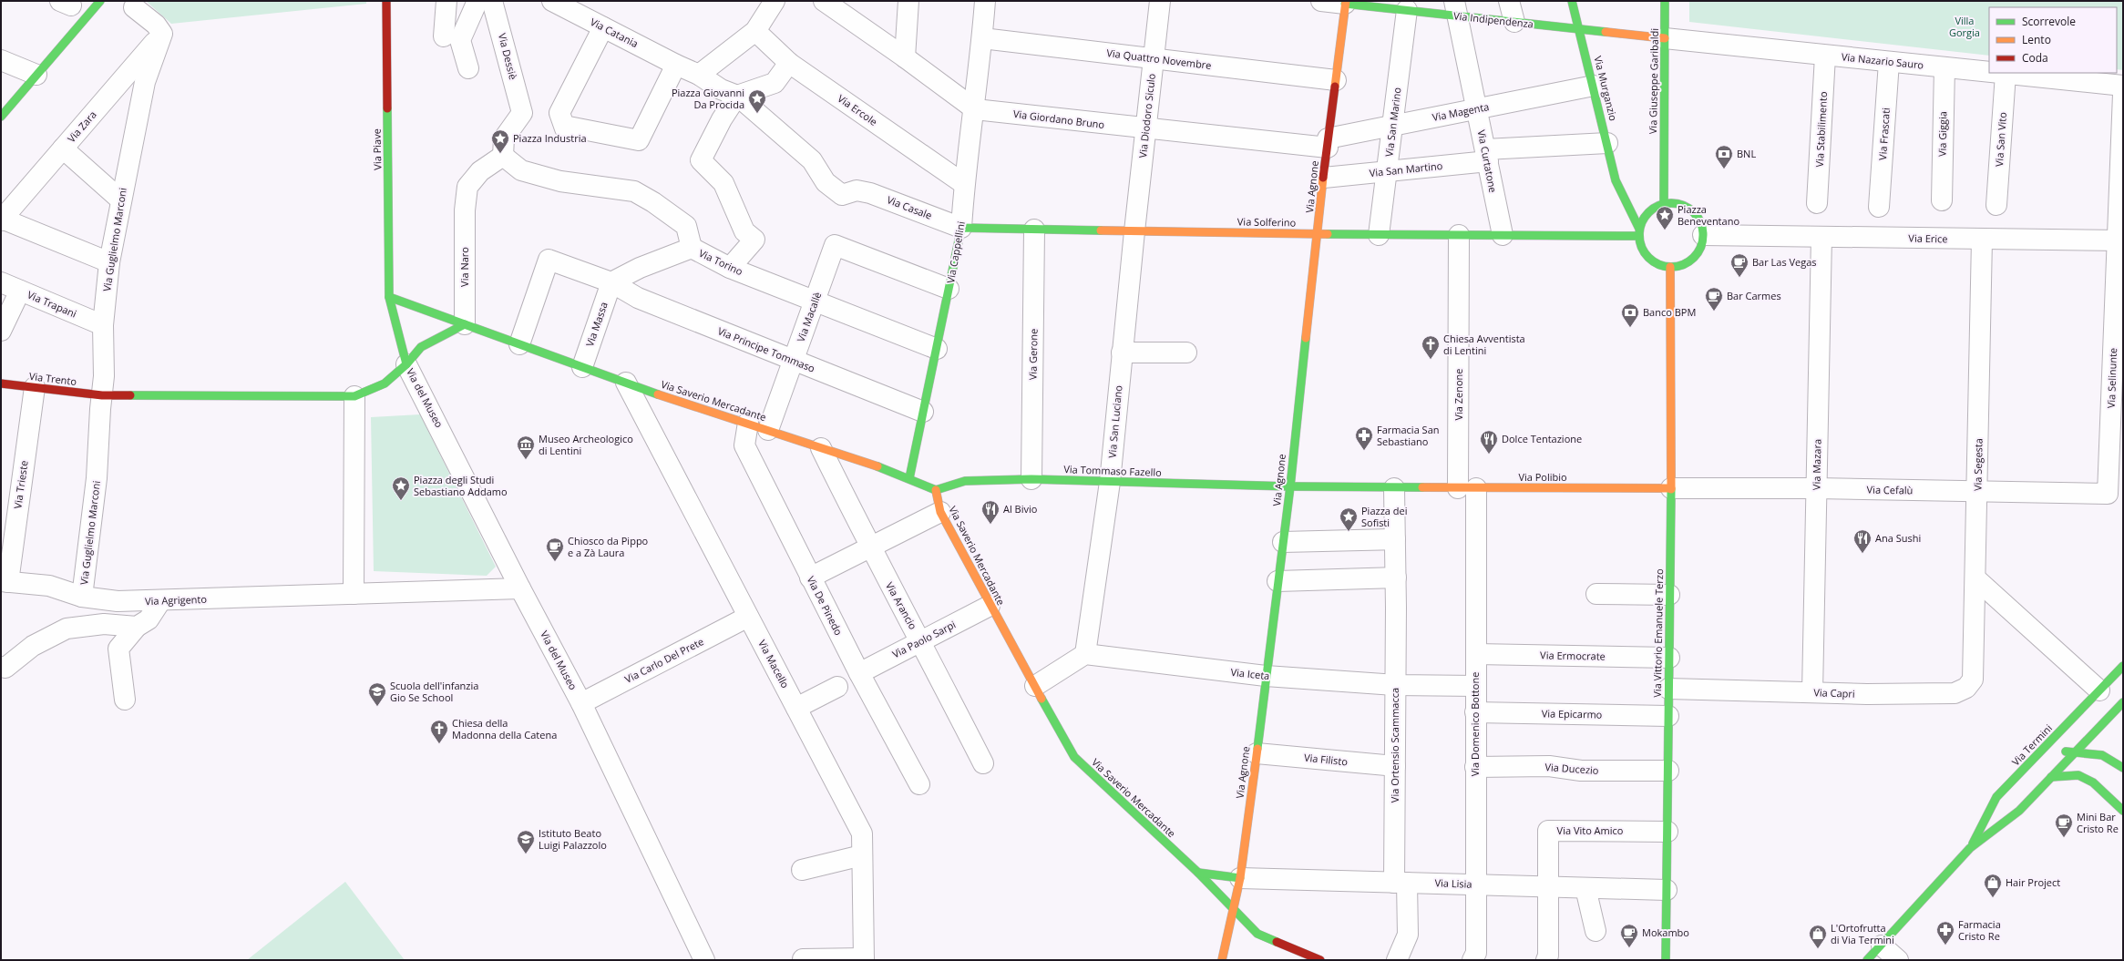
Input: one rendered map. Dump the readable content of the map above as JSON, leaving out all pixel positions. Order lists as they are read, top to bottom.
{
  "streets": {
    "main road": [
      "Via Indipendenza",
      "Via Giuseppe Garibaldi",
      "Via Murganzio",
      "Via Piave",
      "Via Agnone",
      "Via Solferino",
      "Via Cappellini",
      "Via Trento",
      "Via Saverio Mercadante",
      "Via Tommaso Fazello",
      "Via Polibio",
      "Via Vittorio Emanuele Terzo",
      "Via Termini"
    ],
    "street": [
      "Via Catania",
      "Via Dessiè",
      "Via Quattro Novembre",
      "Via Nazario Sauro",
      "Via Ercole",
      "Via Magenta",
      "Via Diodoro Siculo",
      "Via Giordano Bruno",
      "Via San Marino",
      "Via Zara",
      "Via Stabilimento",
      "Via Frascati",
      "Via Giggia",
      "Via San Vito",
      "Via Curtatone",
      "Via San Martino",
      "Via Casale",
      "Via Erice",
      "Via Guglielmo Marconi",
      "Via Torino",
      "Via Naro",
      "Via Trapani",
      "Via Macallè",
      "Via Massa",
      "Via Principe Tommaso",
      "Via Gerone",
      "Via Selinunte",
      "Via Zenone",
      "Via del Museo",
      "Via San Luciano",
      "Via Mazara",
      "Via Segesta",
      "Via Trieste",
      "Via Cefalù",
      "Via Agrigento",
      "Via De Pinedo",
      "Via Arancio",
      "Via Paolo Sarpi",
      "Via Ermocrate",
      "Via Carlo Del Prete",
      "Via Macello",
      "Via Iceta",
      "Via Capri",
      "Via Epicarmo",
      "Via Domenico Bottone",
      "Via Ortensio Scammacca",
      "Via Filisto",
      "Via Ducezio",
      "Via Vito Amico",
      "Via Lisia"
    ]
  },
  "crossings": [
    ["Via Indipendenza", "Via Nazario Sauro"],
    ["Via Indipendenza", "Via Giuseppe Garibaldi"],
    ["Via Indipendenza", "Via Murganzio"],
    ["Via Indipendenza", "Via San Marino"],
    ["Via Indipendenza", "Via Curtatone"],
    ["Via Indipendenza", "Via Agnone"],
    ["Via Catania", "Via Casale"],
    ["Via Dessiè", "Via Naro"],
    ["Via Quattro Novembre", "Via Diodoro Siculo"],
    ["Via Quattro Novembre", "Via Agnone"],
    ["Via Quattro Novembre", "Via Cappellini"],
    ["Via Nazario Sauro", "Via Giuseppe Garibaldi"],
    ["Via Nazario Sauro", "Via Stabilimento"],
    ["Via Nazario Sauro", "Via Frascati"],
    ["Via Nazario Sauro", "Via Giggia"],
    ["Via Nazario Sauro", "Via San Vito"],
    ["Via Giuseppe Garibaldi", "Via Murganzio"],
    ["Via Giuseppe Garibaldi", "Via Solferino"],
    ["Via Giuseppe Garibaldi", "Via Erice"],
    ["Via Giuseppe Garibaldi", "Via Vittorio Emanuele Terzo"],
    ["Via Murganzio", "Via Magenta"],
    ["Via Murganzio", "Via San Martino"],
    ["Via Murganzio", "Via Solferino"],
    ["Via Murganzio", "Via Erice"],
    ["Via Murganzio", "Via Vittorio Emanuele Terzo"],
    ["Via Ercole", "Via Cappellini"],
    ["Via Magenta", "Via Giordano Bruno"],
    ["Via Magenta", "Via San Marino"],
    ["Via Magenta", "Via Curtatone"],
    ["Via Magenta", "Via Agnone"],
    ["Via Diodoro Siculo", "Via Giordano Bruno"],
    ["Via Diodoro Siculo", "Via Solferino"],
    ["Via Diodoro Siculo", "Via San Luciano"],
    ["Via Giordano Bruno", "Via Agnone"],
    ["Via Giordano Bruno", "Via Cappellini"],
    ["Via San Marino", "Via San Martino"],
    ["Via San Marino", "Via Solferino"],
    ["Via Zara", "Via Guglielmo Marconi"],
    ["Via Piave", "Via del Museo"],
    ["Via Piave", "Via Saverio Mercadante"],
    ["Via Curtatone", "Via San Martino"],
    ["Via Curtatone", "Via Solferino"],
    ["Via San Martino", "Via Agnone"],
    ["Via Agnone", "Via Solferino"],
    ["Via Agnone", "Via Saverio Mercadante"],
    ["Via Agnone", "Via Tommaso Fazello"],
    ["Via Agnone", "Via Iceta"],
    ["Via Agnone", "Via Filisto"],
    ["Via Agnone", "Via Lisia"],
    ["Via Casale", "Via Solferino"],
    ["Via Casale", "Via Cappellini"],
    ["Via Solferino", "Via Erice"],
    ["Via Solferino", "Via Cappellini"],
    ["Via Solferino", "Via Gerone"],
    ["Via Solferino", "Via Zenone"],
    ["Via Solferino", "Via San Luciano"],
    ["Via Solferino", "Via Vittorio Emanuele Terzo"],
    ["Via Erice", "Via Selinunte"],
    ["Via Erice", "Via Mazara"],
    ["Via Erice", "Via Segesta"],
    ["Via Erice", "Via Vittorio Emanuele Terzo"],
    ["Via Guglielmo Marconi", "Via Trapani"],
    ["Via Guglielmo Marconi", "Via Trento"],
    ["Via Guglielmo Marconi", "Via Agrigento"],
    ["Via Cappellini", "Via Torino"],
    ["Via Cappellini", "Via Macallè"],
    ["Via Cappellini", "Via Principe Tommaso"],
    ["Via Cappellini", "Via Saverio Mercadante"],
    ["Via Torino", "Via Macallè"],
    ["Via Torino", "Via Massa"],
    ["Via Torino", "Via Principe Tommaso"],
    ["Via Naro", "Via Saverio Mercadante"],
    ["Via Macallè", "Via Principe Tommaso"],
    ["Via Macallè", "Via Saverio Mercadante"],
    ["Via Massa", "Via Principe Tommaso"],
    ["Via Massa", "Via Saverio Mercadante"],
    ["Via Gerone", "Via Tommaso Fazello"],
    ["Via Selinunte", "Via Cefalù"],
    ["Via Trento", "Via Trieste"],
    ["Via Zenone", "Via Polibio"],
    ["Via Zenone", "Via Domenico Bottone"],
    ["Via del Museo", "Via Agrigento"],
    ["Via del Museo", "Via Carlo Del Prete"],
    ["Via Saverio Mercadante", "Via Tommaso Fazello"],
    ["Via Saverio Mercadante", "Via De Pinedo"],
    ["Via Saverio Mercadante", "Via Arancio"],
    ["Via Saverio Mercadante", "Via Paolo Sarpi"],
    ["Via Saverio Mercadante", "Via Macello"],
    ["Via San Luciano", "Via Tommaso Fazello"],
    ["Via San Luciano", "Via Iceta"],
    ["Via Mazara", "Via Cefalù"],
    ["Via Mazara", "Via Capri"],
    ["Via Segesta", "Via Cefalù"],
    ["Via Segesta", "Via Capri"],
    ["Via Tommaso Fazello", "Via Polibio"],
    ["Via Tommaso Fazello", "Via Ortensio Scammacca"],
    ["Via Polibio", "Via Cefalù"],
    ["Via Polibio", "Via Vittorio Emanuele Terzo"],
    ["Via Polibio", "Via Domenico Bottone"],
    ["Via Polibio", "Via Ortensio Scammacca"],
    ["Via Trieste", "Via Agrigento"],
    ["Via Cefalù", "Via Vittorio Emanuele Terzo"],
    ["Via De Pinedo", "Via Paolo Sarpi"],
    ["Via Arancio", "Via Paolo Sarpi"],
    ["Via Vittorio Emanuele Terzo", "Via Ermocrate"],
    ["Via Vittorio Emanuele Terzo", "Via Capri"],
    ["Via Vittorio Emanuele Terzo", "Via Epicarmo"],
    ["Via Vittorio Emanuele Terzo", "Via Ducezio"],
    ["Via Vittorio Emanuele Terzo", "Via Vito Amico"],
    ["Via Vittorio Emanuele Terzo", "Via Lisia"],
    ["Via Ermocrate", "Via Domenico Bottone"],
    ["Via Carlo Del Prete", "Via Macello"],
    ["Via Iceta", "Via Domenico Bottone"],
    ["Via Iceta", "Via Ortensio Scammacca"],
    ["Via Epicarmo", "Via Domenico Bottone"],
    ["Via Domenico Bottone", "Via Ducezio"],
    ["Via Domenico Bottone", "Via Lisia"],
    ["Via Ortensio Scammacca", "Via Filisto"],
    ["Via Ortensio Scammacca", "Via Lisia"],
    ["Via Vito Amico", "Via Lisia"]
  ],
  "parks": ["Villa Gorgia"],
  "places": {
    "place": [
      "Piazza Giovanni Da Procida",
      "Piazza Industria",
      "Piazza Beneventano",
      "Piazza degli Studi Sebastiano Addamo",
      "Piazza dei Sofisti"
    ],
    "bank": ["BNL", "Banco BPM"],
    "cafe": [
      "Bar Las Vegas",
      "Bar Carmes",
      "Chiosco da Pippo e a Zà Laura",
      "Mini Bar Cristo Re",
      "Mokambo"
    ],
    "church": ["Chiesa Avventista di Lentini", "Chiesa della Madonna della Catena"],
    "pharmacy": ["Farmacia San Sebastiano", "Farmacia Cristo Re"],
    "restaurant": ["Dolce Tentazione", "Al Bivio", "Ana Sushi"],
    "museum": ["Museo Archeologico di Lentini"],
    "school or university": ["Scuola dell'infanzia Gio Se School", "Istituto Beato Luigi Palazzolo"],
    "shop": ["Hair Project", "L'Ortofrutta di Via Termini"]
  },
  "legend": ["Scorrevole", "Lento", "Coda"]
}
